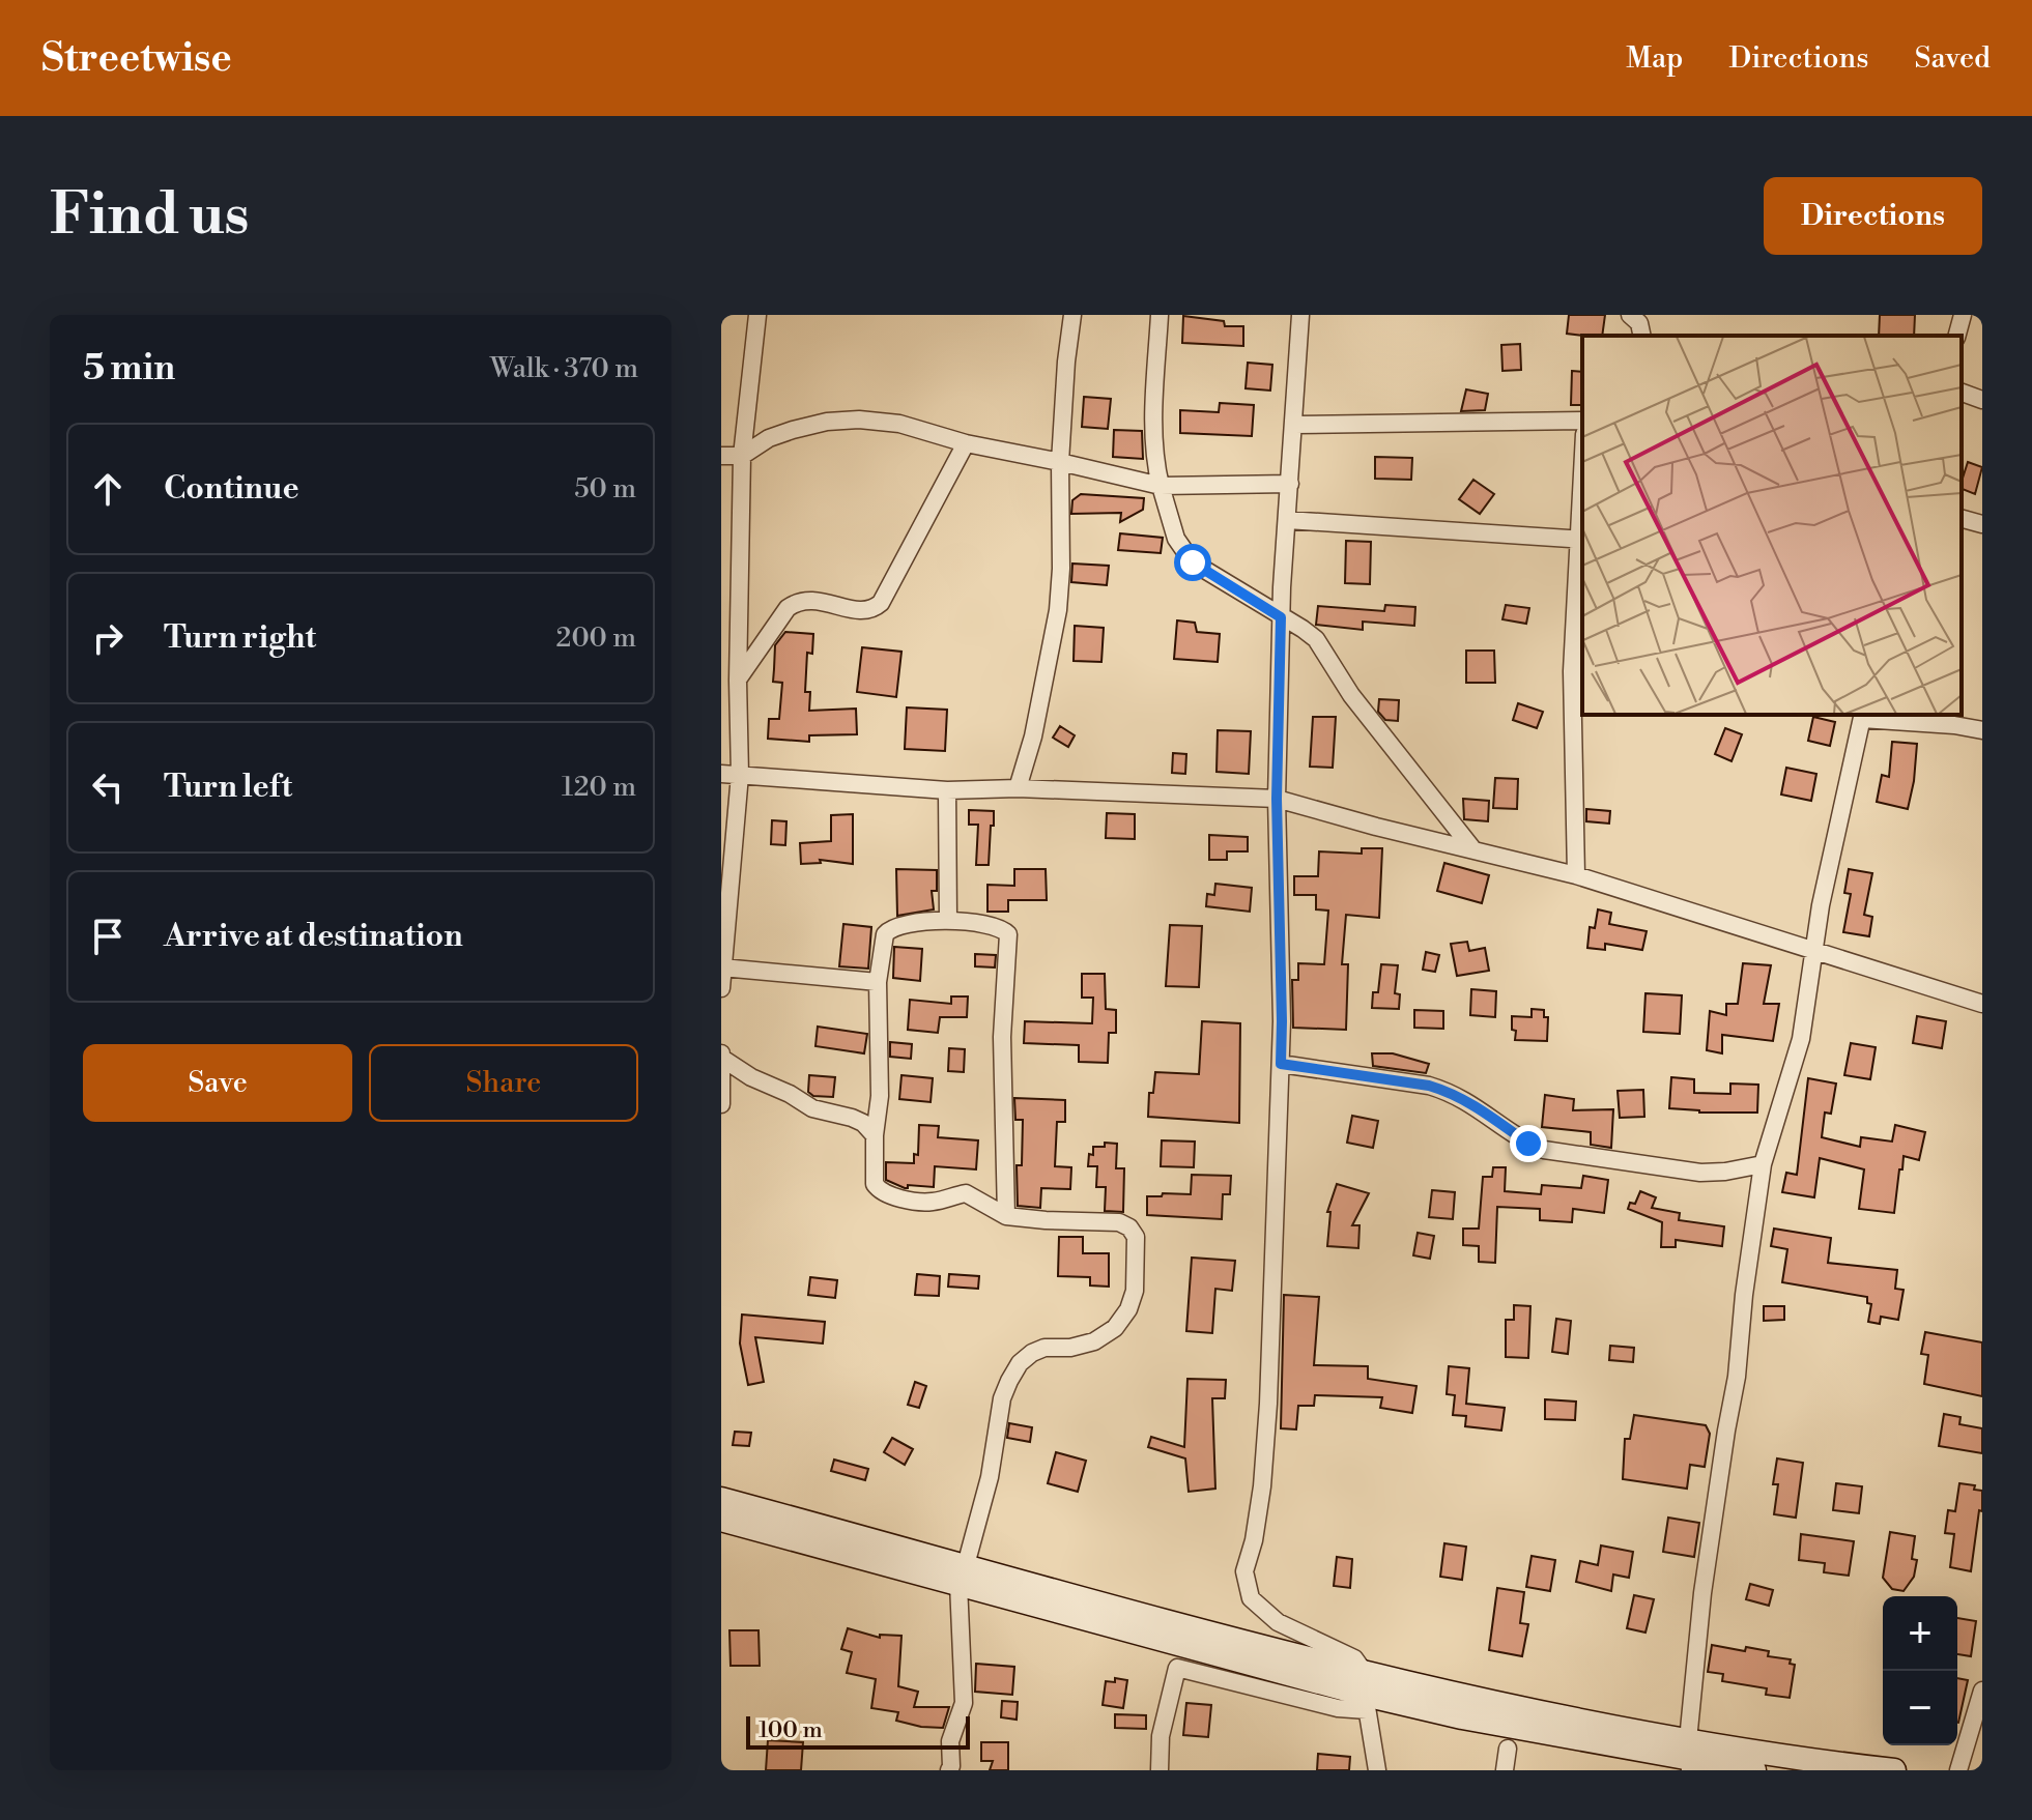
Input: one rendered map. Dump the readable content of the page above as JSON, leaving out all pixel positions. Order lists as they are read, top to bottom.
{
  "scale_bar": "100 m",
  "page": {
    "header": "Streetwise",
    "nav": ["Map", "Directions", "Saved"],
    "buttons": [
      "Directions",
      ["Save", "Share"]
    ],
    "title": "Find us",
    "heading": ["5 min", "Walk · 370 m"],
    "list": [
      ["Continue", "50 m"],
      ["Turn right", "200 m"],
      ["Turn left", "120 m"],
      "Arrive at destination"
    ],
    "map_buttons": ["+", "−"],
    "scale": "100 m"
  }
}
